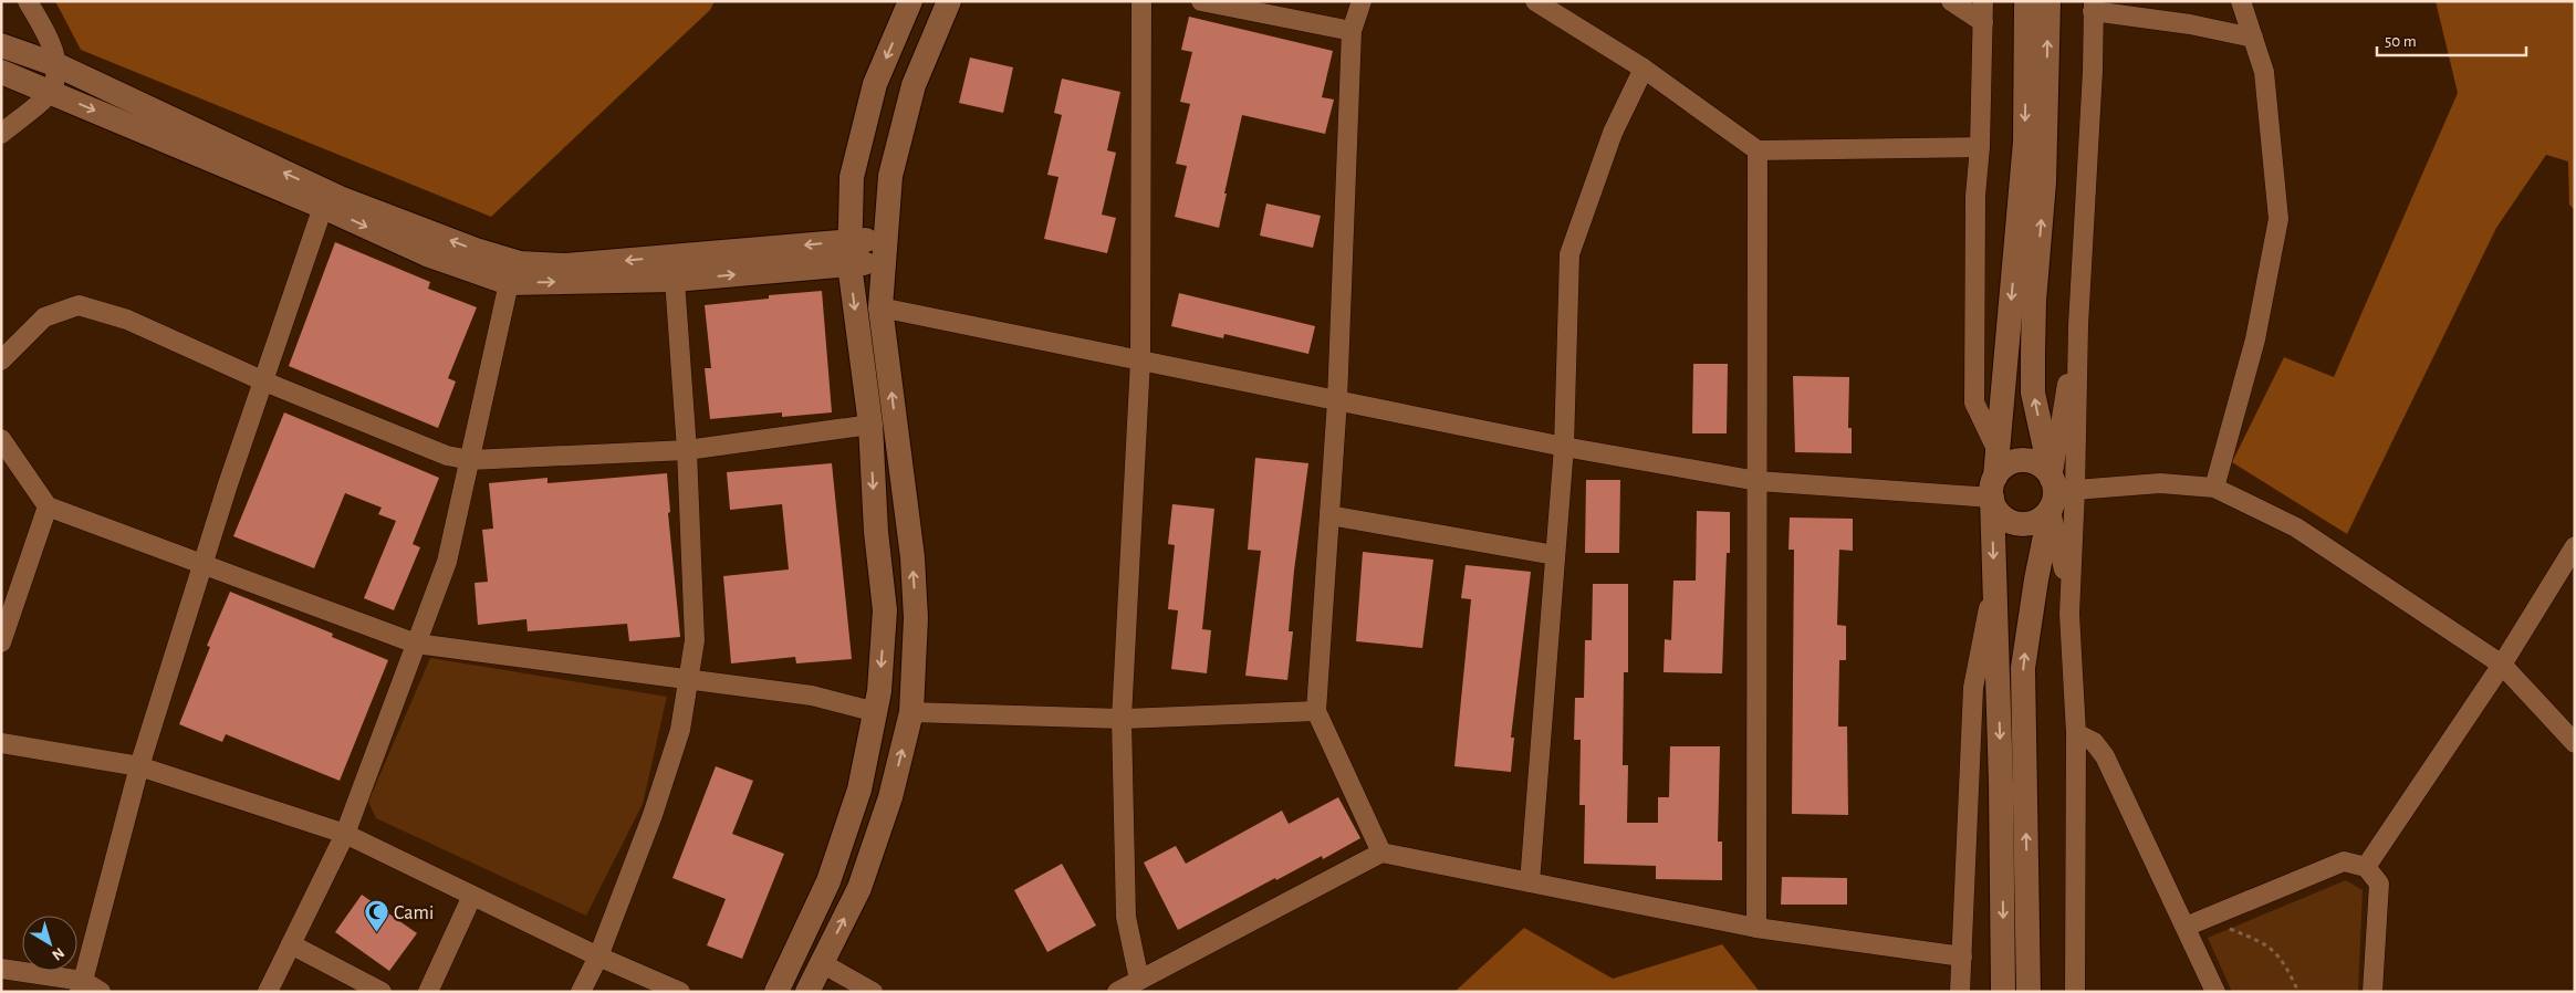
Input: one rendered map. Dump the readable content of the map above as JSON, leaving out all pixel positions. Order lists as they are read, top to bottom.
{
  "places": {
    "mosque": ["Cami"]
  },
  "scale_bar": "50 m",
  "north": "bottom right"
}
